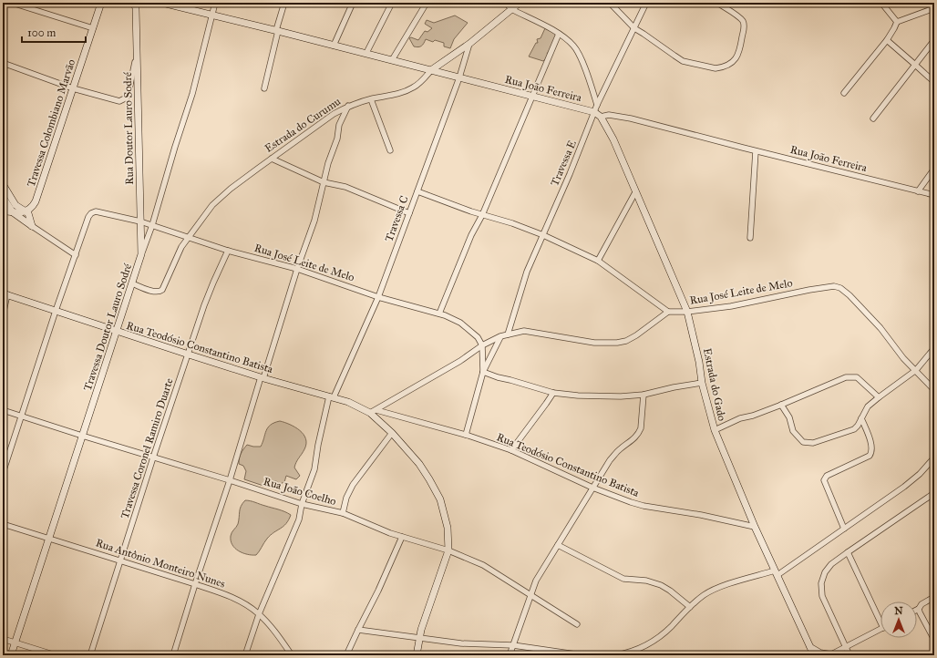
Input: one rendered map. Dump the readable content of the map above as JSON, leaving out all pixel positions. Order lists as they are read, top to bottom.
{
  "streets": {
    "street": [
      "Rua João Ferreira",
      "Travessa Colombiano Marvão",
      "Estrada do Curumu",
      "Rua Doutor Lauro Sodré",
      "Travessa E",
      "Travessa C",
      "Rua José Leite de Melo",
      "Travessa Doutor Lauro Sodré",
      "Rua Teodósio Constantino Batista",
      "Estrada do Gado",
      "Travessa Coronel Ramiro Duarte",
      "Rua João Coelho",
      "Rua Antônio Monteiro Nunes"
    ]
  },
  "crossings": [
    ["Rua João Ferreira", "Estrada do Curumu"],
    ["Rua João Ferreira", "Travessa E"],
    ["Rua João Ferreira", "Travessa C"],
    ["Rua João Ferreira", "Travessa Doutor Lauro Sodré"],
    ["Rua João Ferreira", "Estrada do Gado"],
    ["Estrada do Curumu", "Travessa C"],
    ["Estrada do Curumu", "Rua José Leite de Melo"],
    ["Estrada do Curumu", "Travessa Doutor Lauro Sodré"],
    ["Rua Doutor Lauro Sodré", "Rua José Leite de Melo"],
    ["Rua Doutor Lauro Sodré", "Travessa Doutor Lauro Sodré"],
    ["Travessa C", "Rua José Leite de Melo"],
    ["Travessa C", "Rua Teodósio Constantino Batista"],
    ["Travessa C", "Rua João Coelho"],
    ["Travessa C", "Rua Antônio Monteiro Nunes"],
    ["Rua José Leite de Melo", "Travessa Doutor Lauro Sodré"],
    ["Rua José Leite de Melo", "Estrada do Gado"],
    ["Rua José Leite de Melo", "Travessa Coronel Ramiro Duarte"],
    ["Travessa Doutor Lauro Sodré", "Rua Teodósio Constantino Batista"],
    ["Travessa Doutor Lauro Sodré", "Rua João Coelho"],
    ["Travessa Doutor Lauro Sodré", "Rua Antônio Monteiro Nunes"],
    ["Rua Teodósio Constantino Batista", "Estrada do Gado"],
    ["Rua Teodósio Constantino Batista", "Travessa Coronel Ramiro Duarte"],
    ["Travessa Coronel Ramiro Duarte", "Rua João Coelho"],
    ["Travessa Coronel Ramiro Duarte", "Rua Antônio Monteiro Nunes"]
  ],
  "scale_bar": "100 m",
  "north": "top"
}
